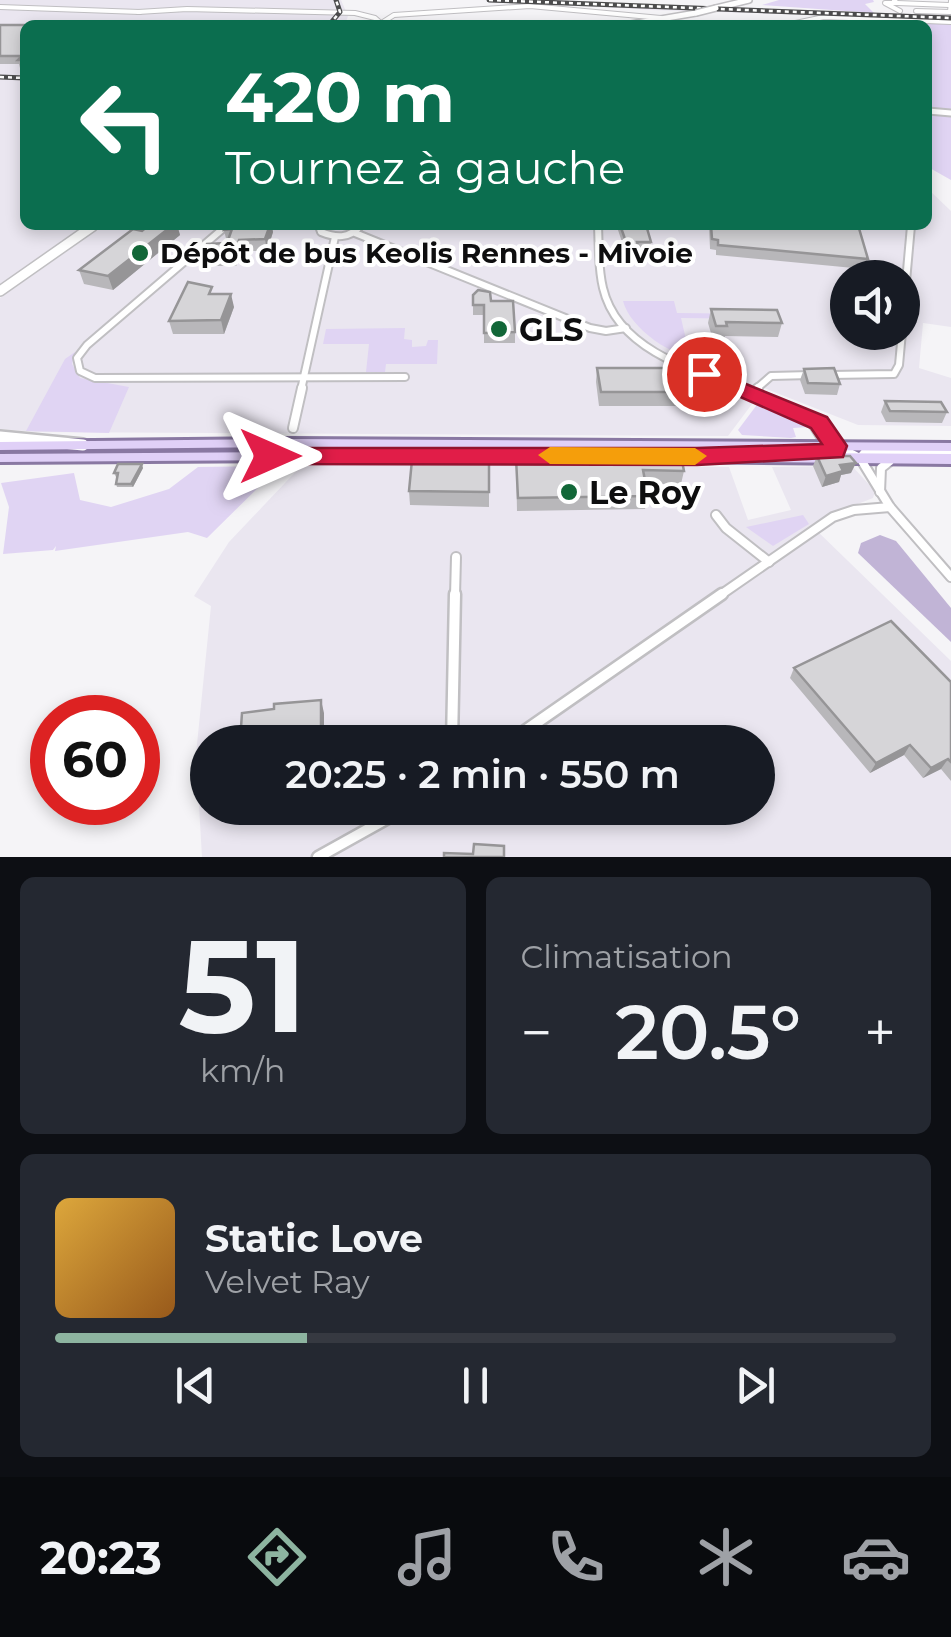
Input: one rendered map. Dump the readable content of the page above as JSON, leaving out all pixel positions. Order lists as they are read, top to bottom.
{
  "places": ["Dépôt de bus Keolis Rennes - Mivoie", "GLS", "Le Roy"],
  "page": {
    "turn": ["420 m", "Tournez à gauche"],
    "limit": "60",
    "trip": "20:25 · 2 min · 550 m",
    "tile": [
      ["51", "km/h"],
      "Climatisation"
    ],
    "heat": ["−", "20.5°", "+"],
    "song": ["Static Love", "Velvet Ray"],
    "tabs": "20:23"
  }
}
